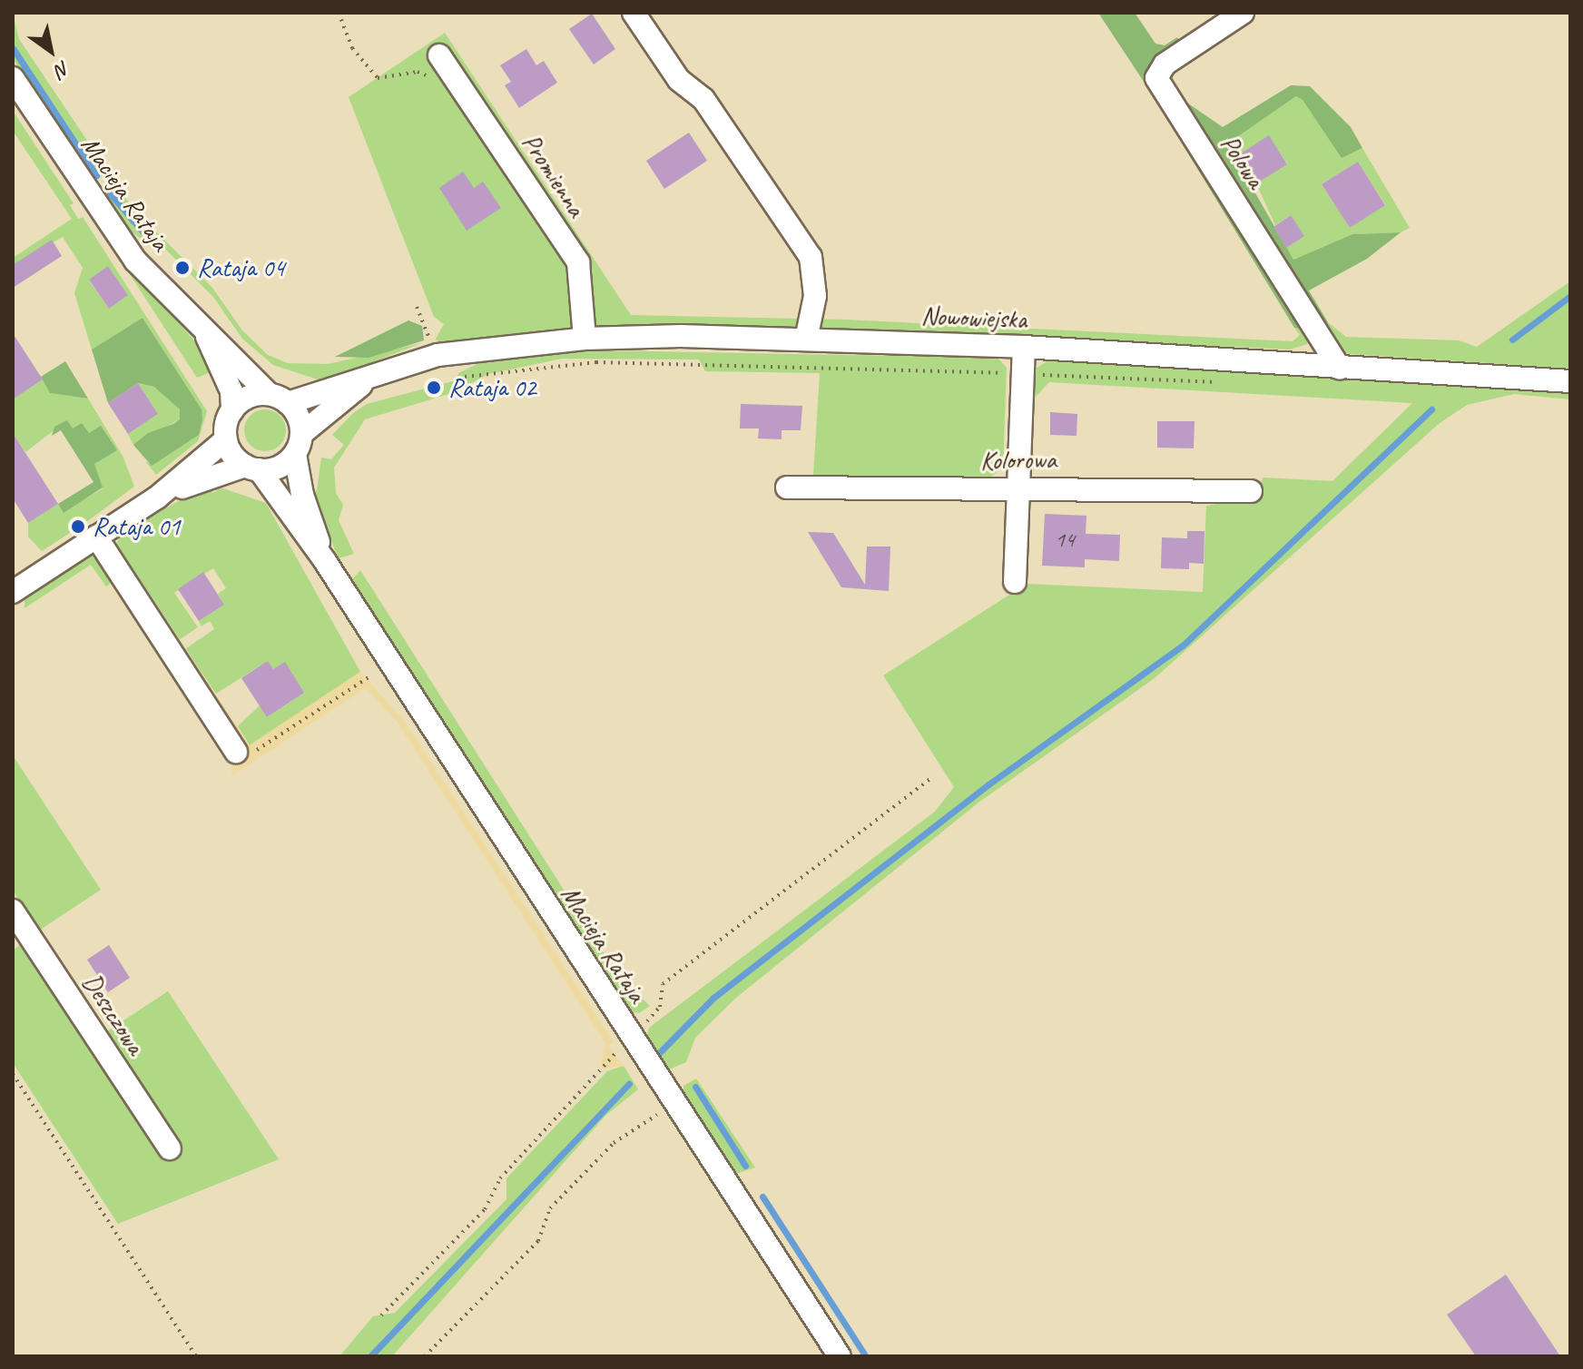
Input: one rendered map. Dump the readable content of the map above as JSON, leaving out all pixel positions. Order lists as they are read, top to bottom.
{
  "streets": {
    "street": [
      "Polowa",
      "Promienna",
      "Macieja Rataja",
      "Nowowiejska",
      "Kolorowa",
      "Deszczowa"
    ]
  },
  "crossings": [
    ["Polowa", "Nowowiejska"],
    ["Promienna", "Nowowiejska"],
    ["Macieja Rataja", "Nowowiejska"]
  ],
  "places": ["Rataja 04", "Rataja 02", "Rataja 01"],
  "house_numbers": ["14"],
  "north": "bottom right"
}
